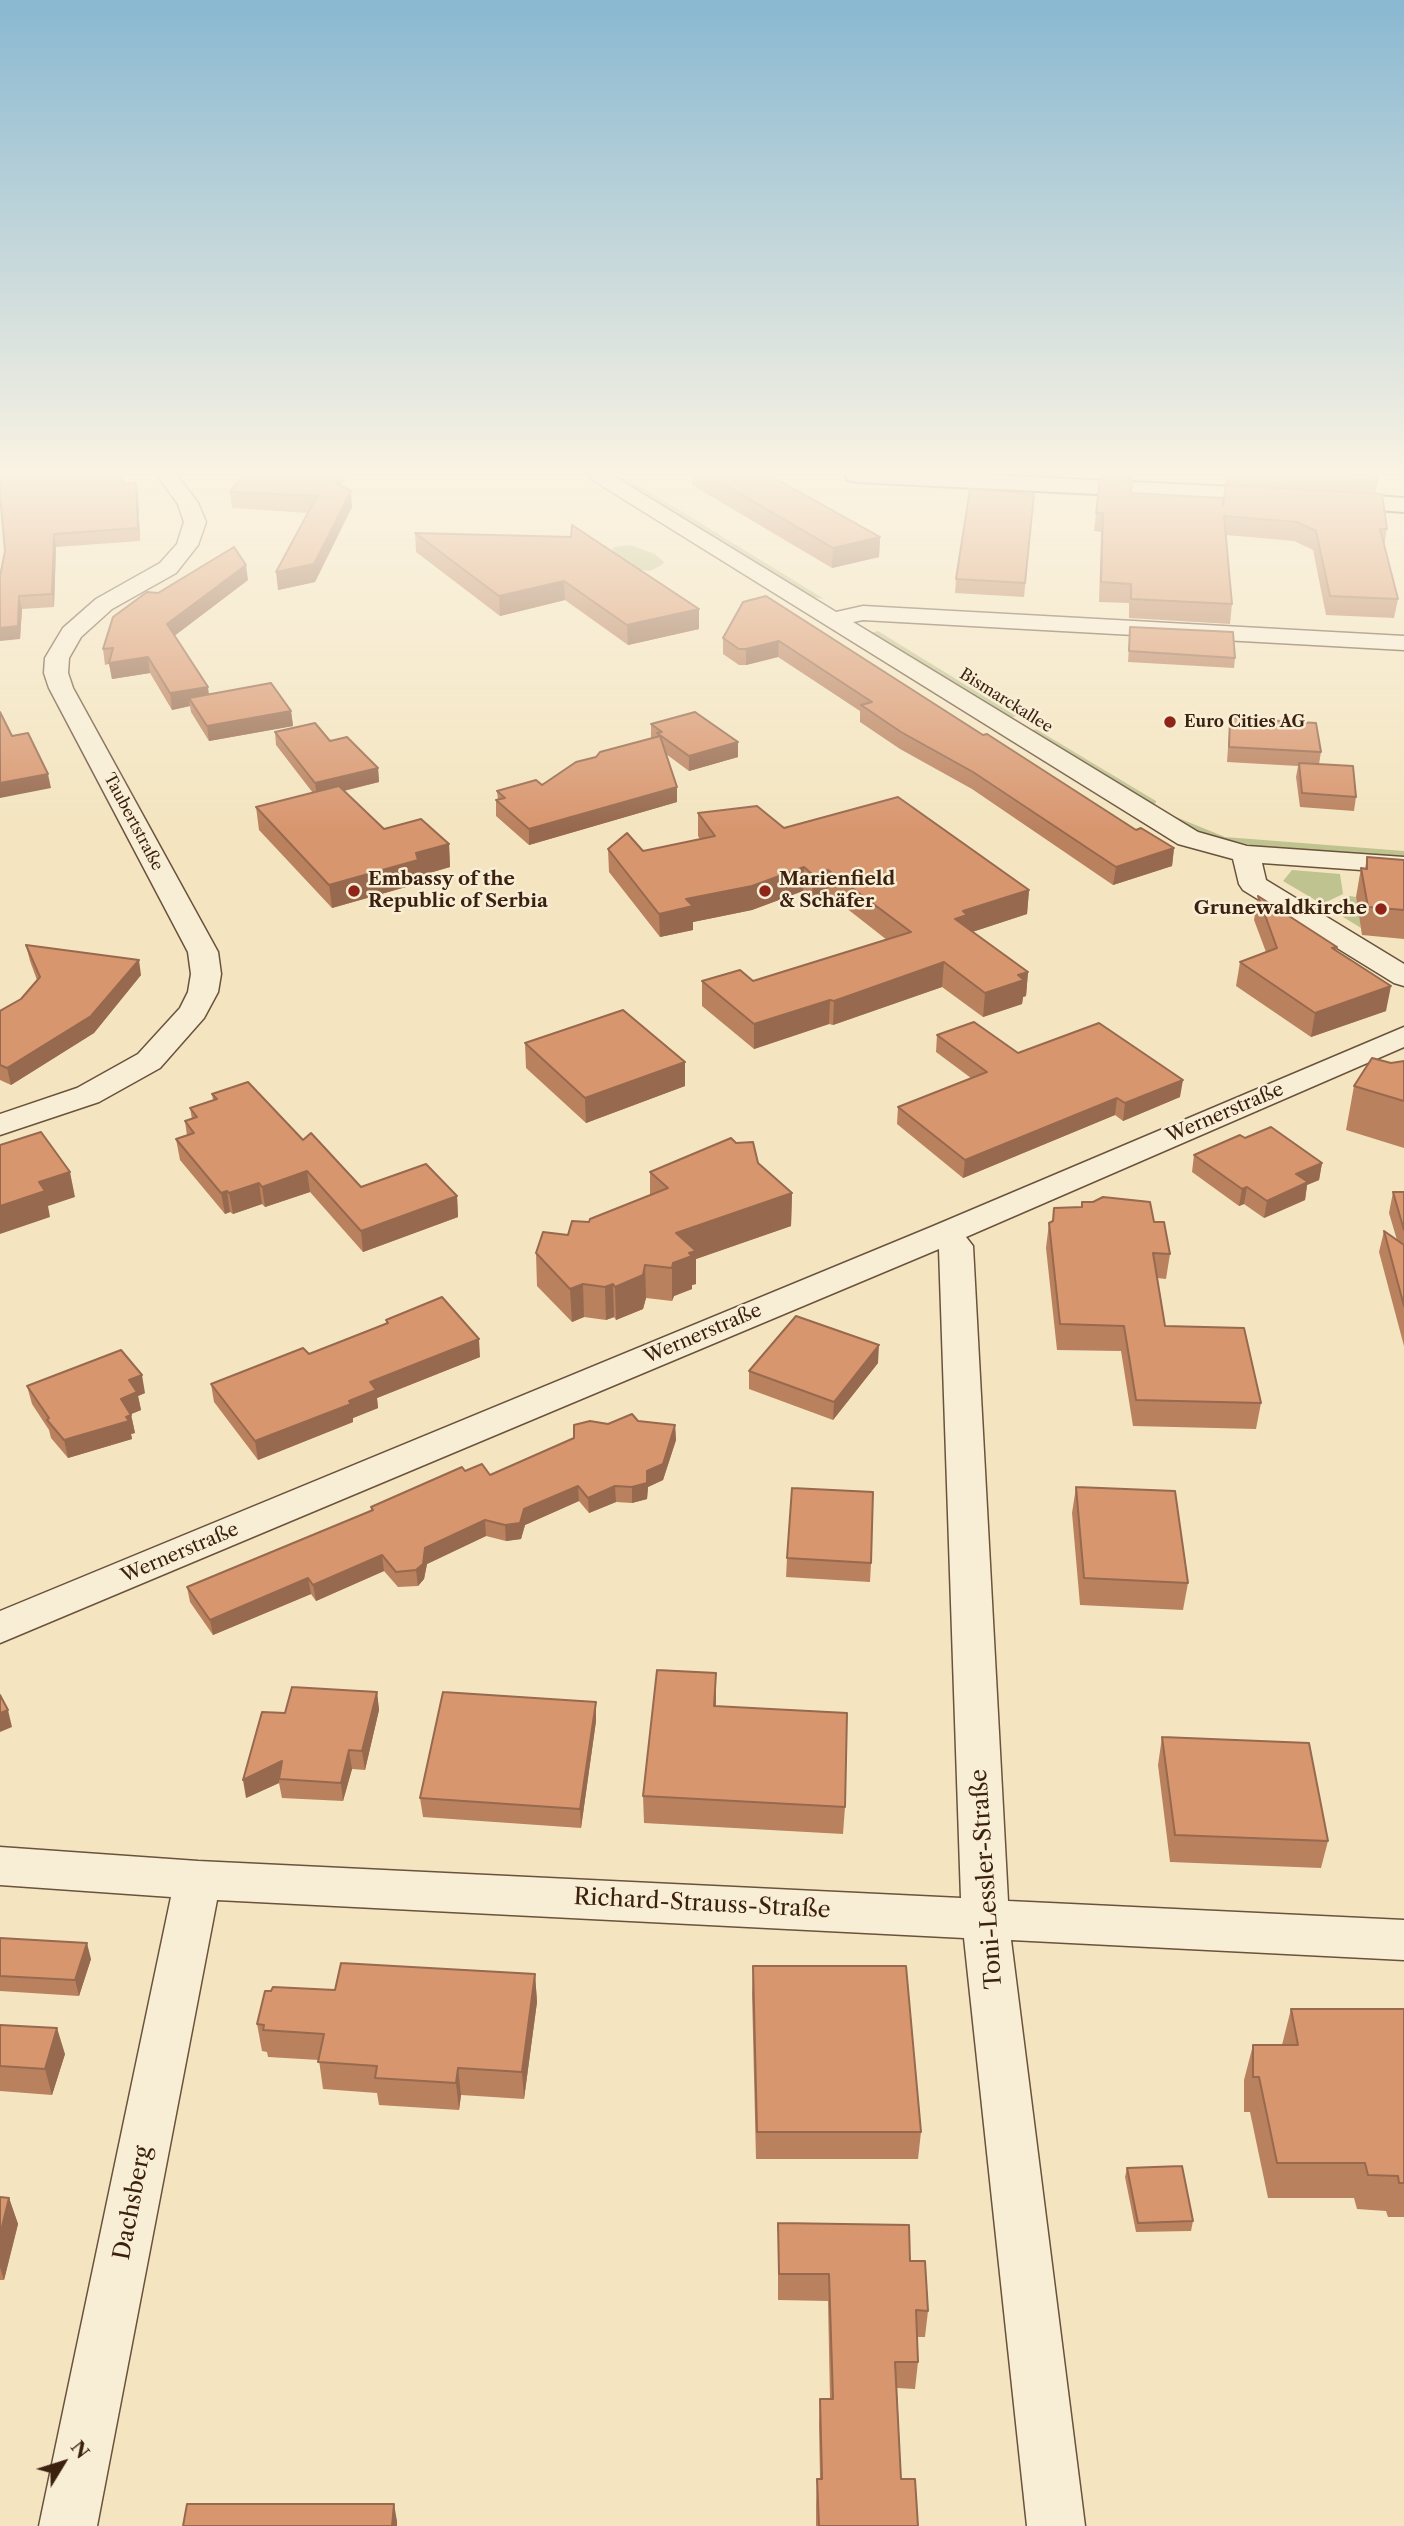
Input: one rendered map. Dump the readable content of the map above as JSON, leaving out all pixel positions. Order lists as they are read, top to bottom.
{
  "streets": {
    "street": [
      "Bismarckallee",
      "Taubertstraße",
      "Wernerstraße",
      "Toni-Lessler-Straße",
      "Richard-Strauss-Straße",
      "Dachsberg"
    ]
  },
  "crossings": [
    ["Wernerstraße", "Toni-Lessler-Straße"],
    ["Toni-Lessler-Straße", "Richard-Strauss-Straße"],
    ["Richard-Strauss-Straße", "Dachsberg"]
  ],
  "places": [
    "Euro Cities AG",
    "Embassy of the Republic of Serbia",
    "Marienfield & Schäfer",
    "Grunewaldkirche"
  ],
  "north": "top right"
}
